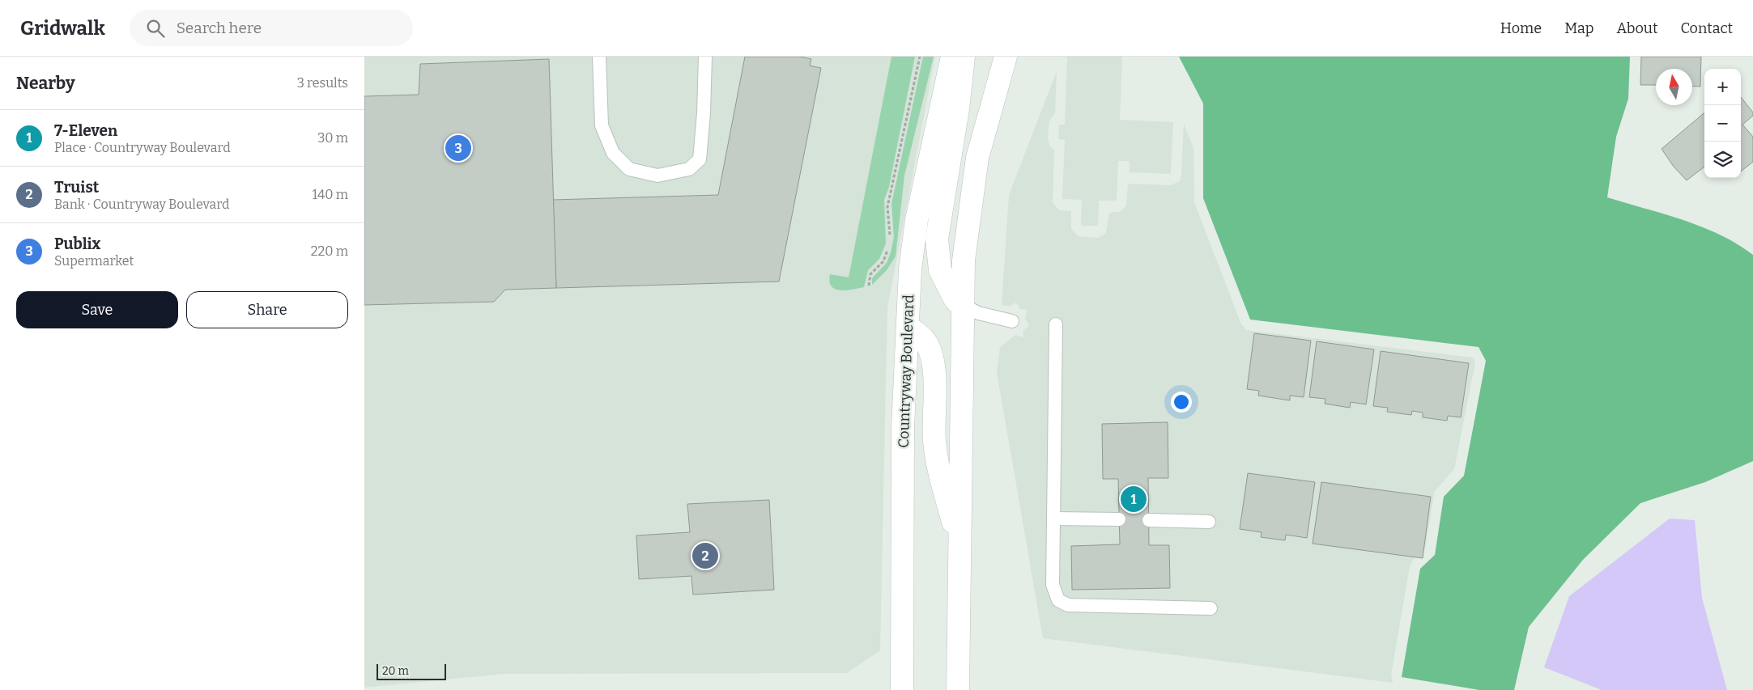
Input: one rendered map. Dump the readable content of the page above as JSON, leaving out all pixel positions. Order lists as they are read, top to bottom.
{
  "streets": {
    "street": ["Countryway Boulevard"]
  },
  "scale_bar": "20 m",
  "north": "top",
  "page": {
    "header": "Gridwalk",
    "search": "Search here",
    "nav": [
      "Home",
      "Map",
      "About",
      "Contact"
    ],
    "heading": ["Nearby", "3 results"],
    "map_buttons": ["+", "−"],
    "list": [
      {
        "mark": "1",
        "name": "7-Eleven",
        "note": "Place · Countryway Boulevard",
        "value": "30 m"
      },
      {
        "mark": "2",
        "name": "Truist",
        "note": "Bank · Countryway Boulevard",
        "value": "140 m"
      },
      {
        "mark": "3",
        "name": "Publix",
        "note": "Supermarket",
        "value": "220 m"
      }
    ],
    "pins": ["3", "1", "2"],
    "buttons": ["Save", "Share"],
    "scale": "20 m"
  }
}
